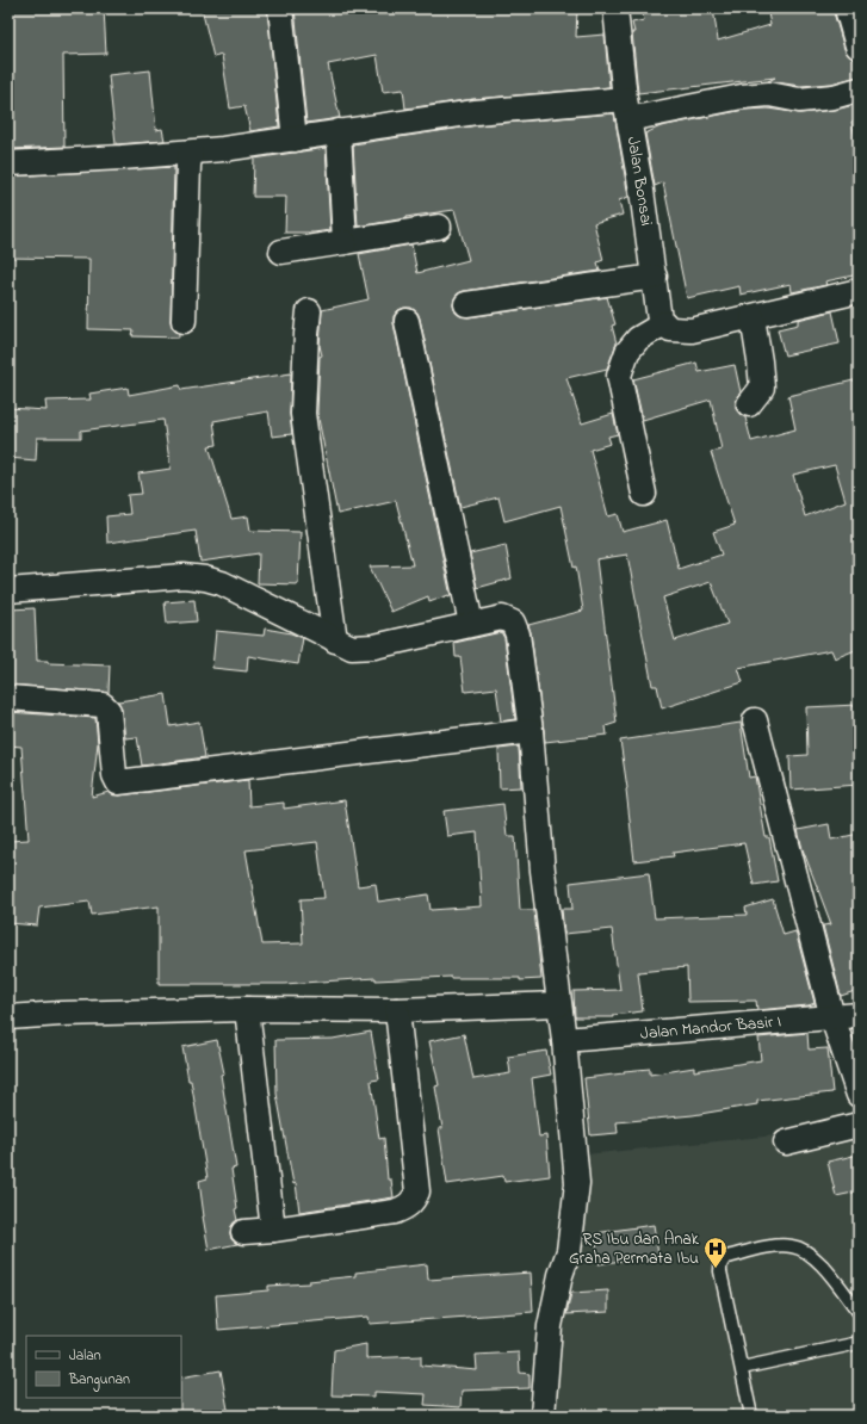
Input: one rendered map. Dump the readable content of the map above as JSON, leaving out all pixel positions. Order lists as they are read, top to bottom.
{
  "streets": {
    "street": ["Jalan Bonsai", "Jalan Mandor Basir I"]
  },
  "places": {
    "hospital": ["RS Ibu dan Anak Graha Permata Ibu"]
  },
  "legend": ["Jalan", "Bangunan"]
}
